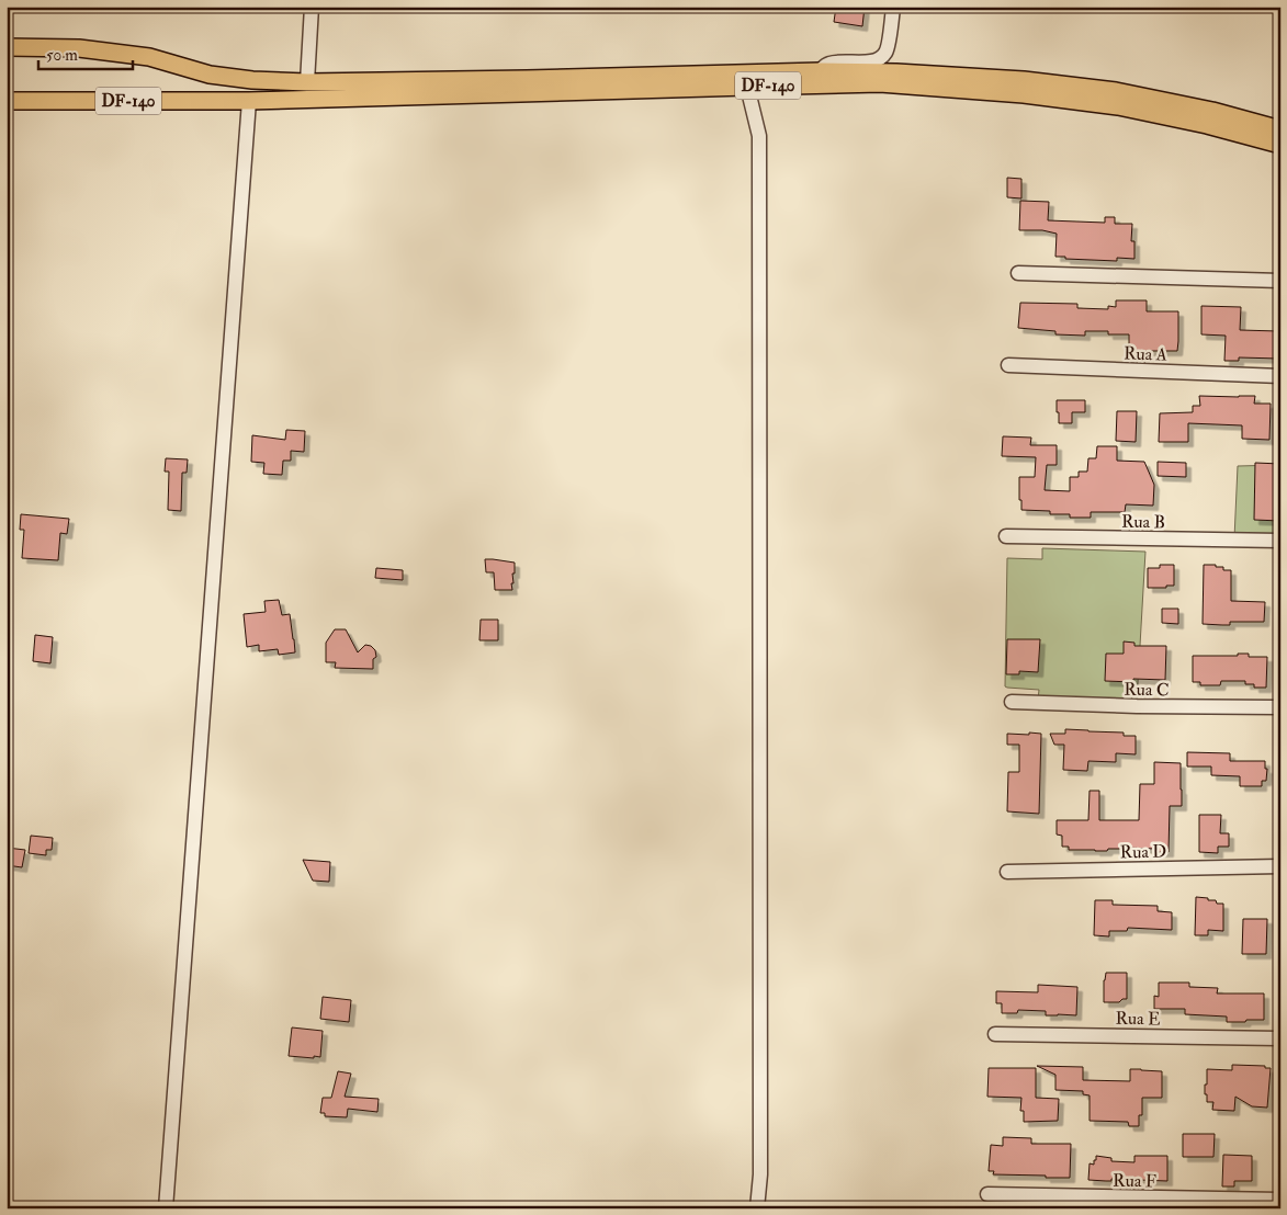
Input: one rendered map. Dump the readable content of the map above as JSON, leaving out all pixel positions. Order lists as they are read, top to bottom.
{
  "streets": {
    "main road": ["DF-140"],
    "street": [
      "Rua A",
      "Rua B",
      "Rua C",
      "Rua D",
      "Rua E",
      "Rua F"
    ]
  },
  "scale_bar": "50 m"
}
